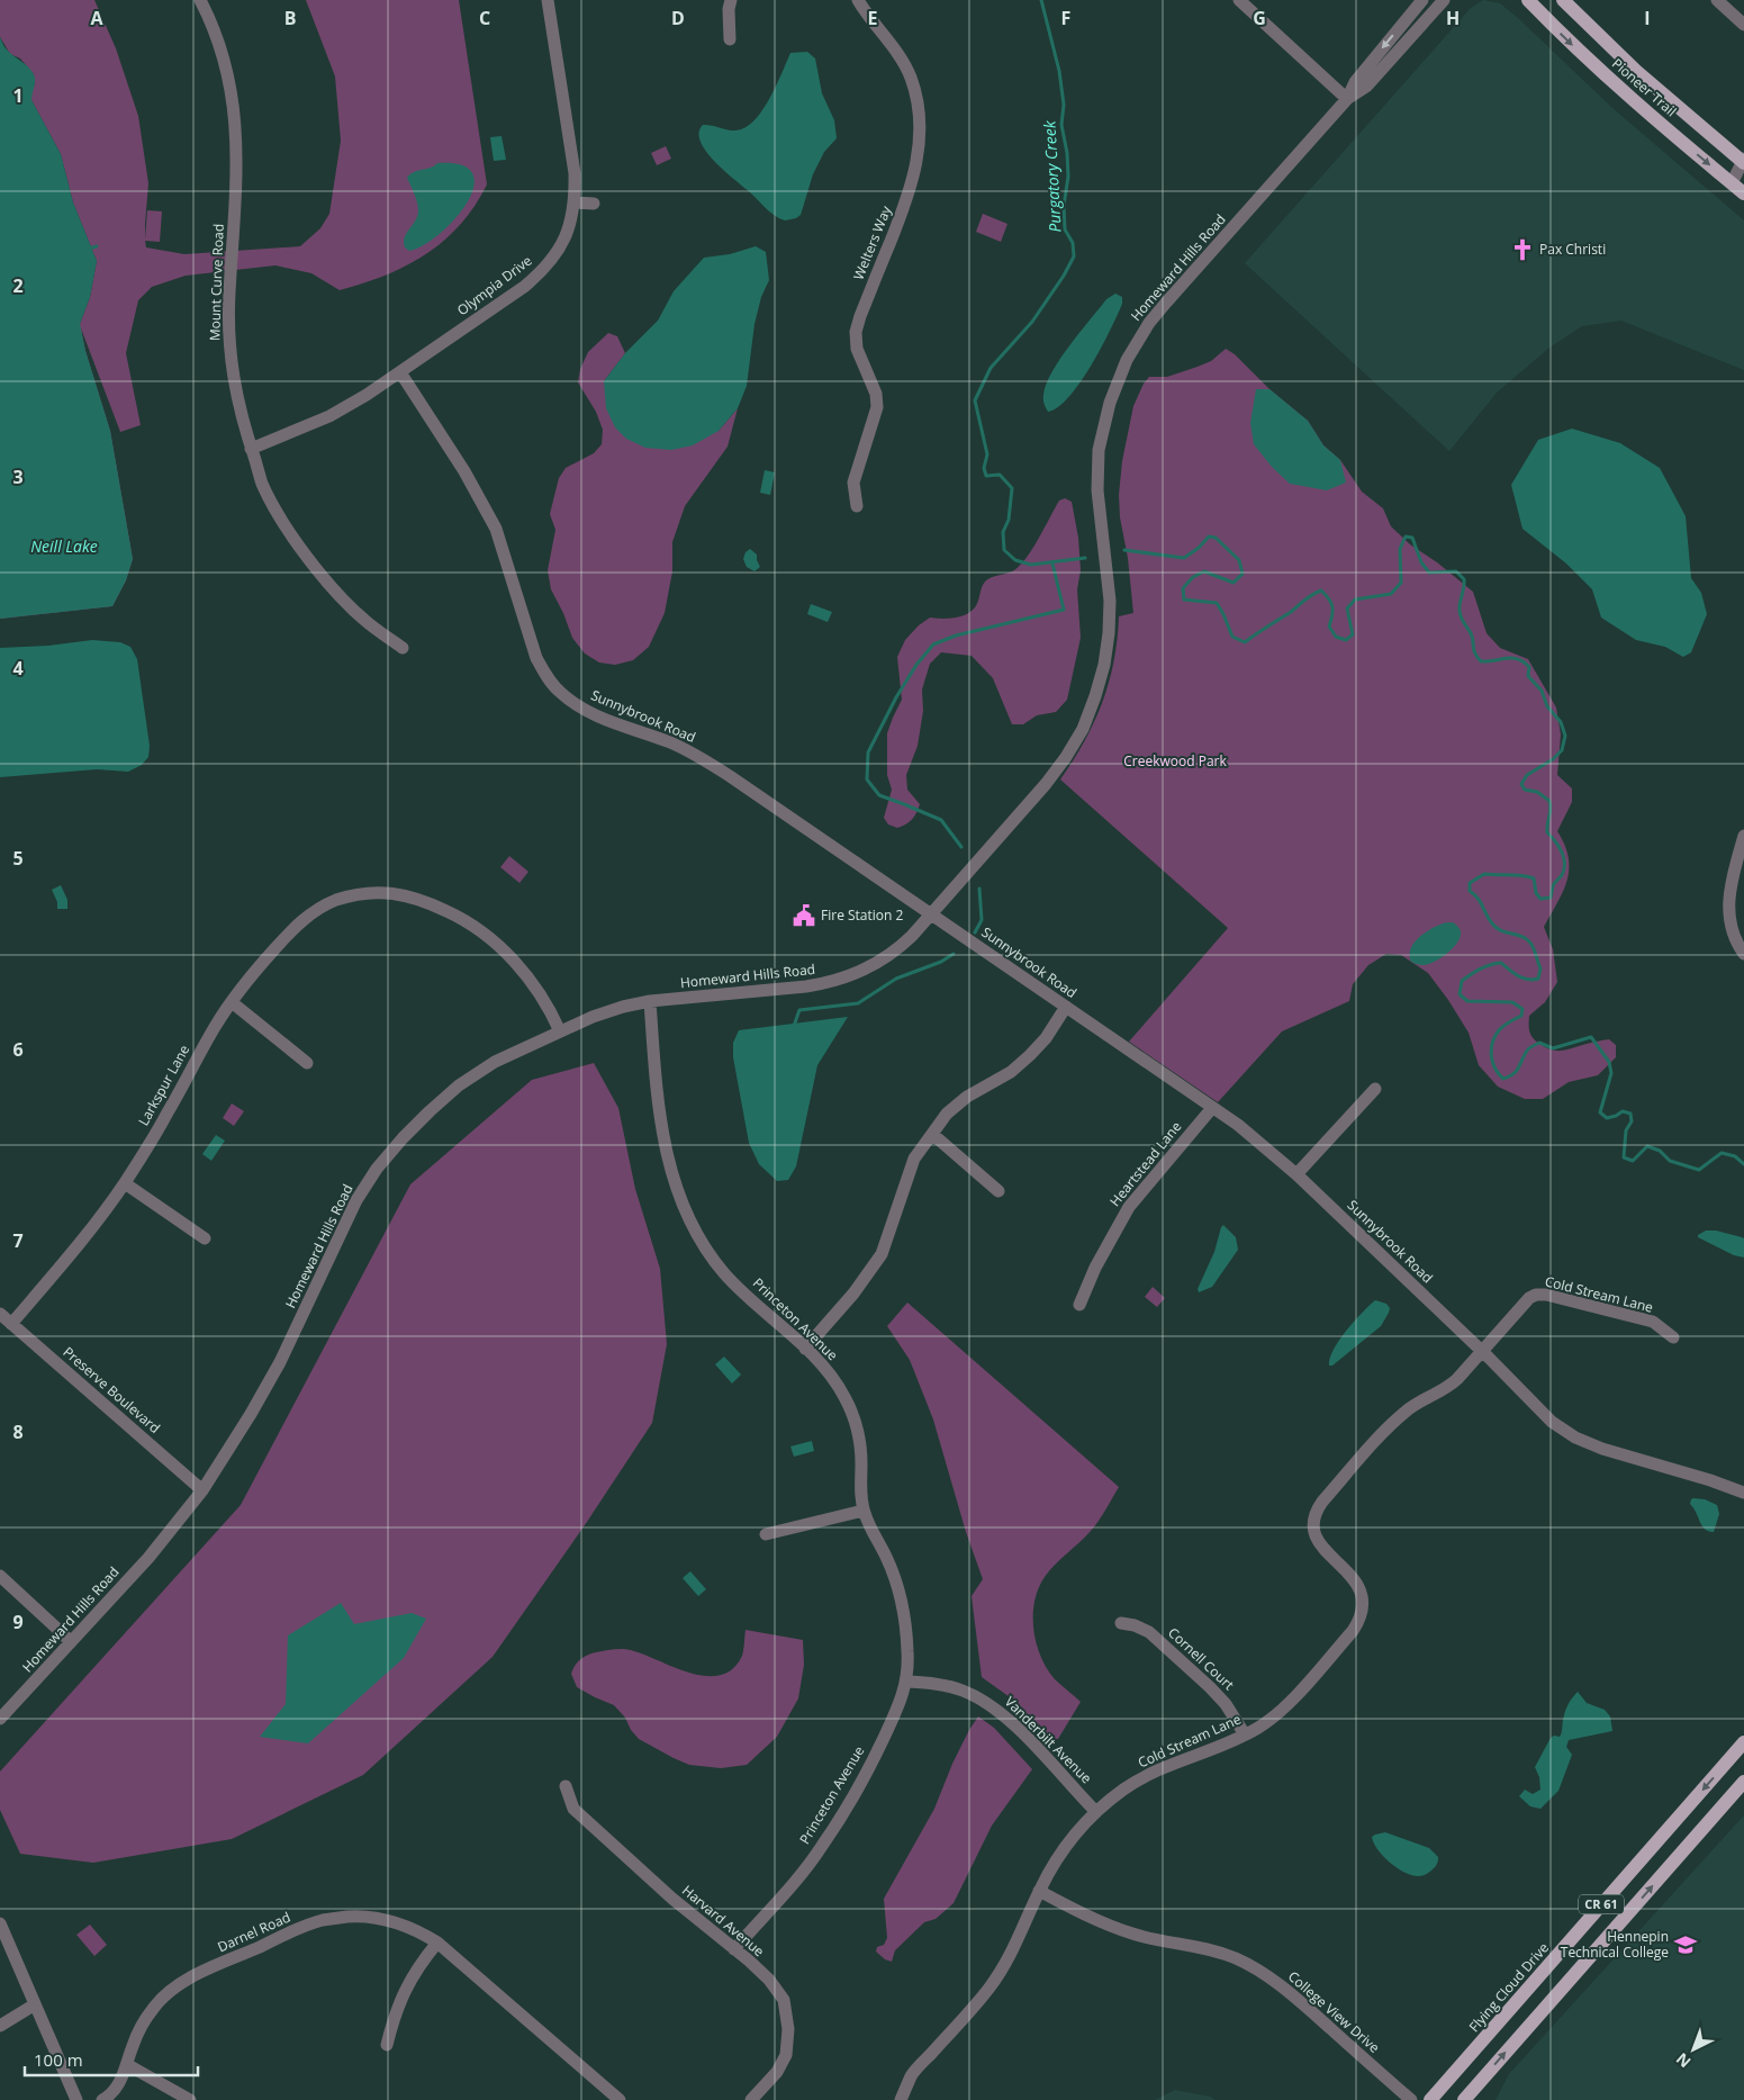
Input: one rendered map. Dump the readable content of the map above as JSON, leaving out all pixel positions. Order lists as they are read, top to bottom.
{
  "streets": {
    "main road": ["Pioneer Trail", "CR 61", "Flying Cloud Drive"],
    "street": [
      "Welters Way",
      "Homeward Hills Road",
      "Mount Curve Road",
      "Olympia Drive",
      "Sunnybrook Road",
      "Larkspur Lane",
      "Heartstead Lane",
      "Cold Stream Lane",
      "Princeton Avenue",
      "Preserve Boulevard",
      "Cornell Court",
      "Vanderbilt Avenue",
      "Harvard Avenue",
      "Darnel Road",
      "College View Drive"
    ]
  },
  "crossings": [
    ["Homeward Hills Road", "Sunnybrook Road"],
    ["Homeward Hills Road", "Larkspur Lane"],
    ["Homeward Hills Road", "Princeton Avenue"],
    ["Homeward Hills Road", "Preserve Boulevard"],
    ["Mount Curve Road", "Olympia Drive"],
    ["Olympia Drive", "Sunnybrook Road"],
    ["Sunnybrook Road", "Heartstead Lane"],
    ["Sunnybrook Road", "Cold Stream Lane"],
    ["Larkspur Lane", "Preserve Boulevard"],
    ["Cold Stream Lane", "Cornell Court"],
    ["Cold Stream Lane", "Vanderbilt Avenue"],
    ["Cold Stream Lane", "College View Drive"],
    ["Princeton Avenue", "Vanderbilt Avenue"],
    ["Princeton Avenue", "Harvard Avenue"]
  ],
  "water": ["Purgatory Creek", "Neill Lake"],
  "parks": ["Creekwood Park"],
  "places": {
    "church": ["Pax Christi"],
    "public building": ["Fire Station 2"],
    "school or university": ["Hennepin Technical College"]
  },
  "scale_bar": "100 m",
  "north": "bottom left",
  "grid": {
    "columns": [
      "A",
      "B",
      "C",
      "D",
      "E",
      "F",
      "G",
      "H",
      "I"
    ],
    "rows": [
      "1",
      "2",
      "3",
      "4",
      "5",
      "6",
      "7",
      "8",
      "9"
    ]
  }
}
